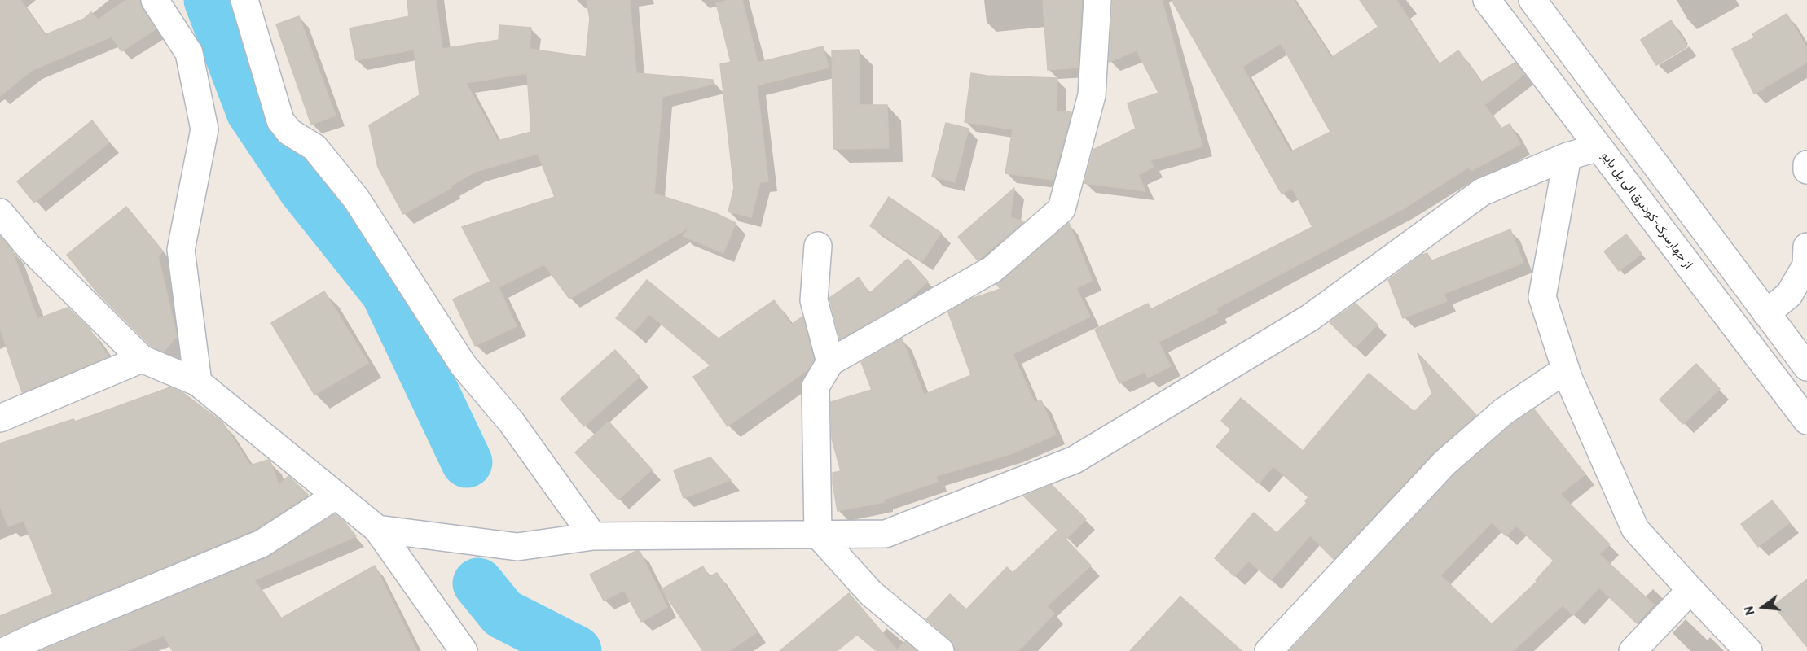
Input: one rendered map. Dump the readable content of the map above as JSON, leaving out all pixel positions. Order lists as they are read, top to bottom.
{
  "streets": {
    "street": ["از جهارسرک-کودبرق الی پل بایو"]
  },
  "north": "left"
}
